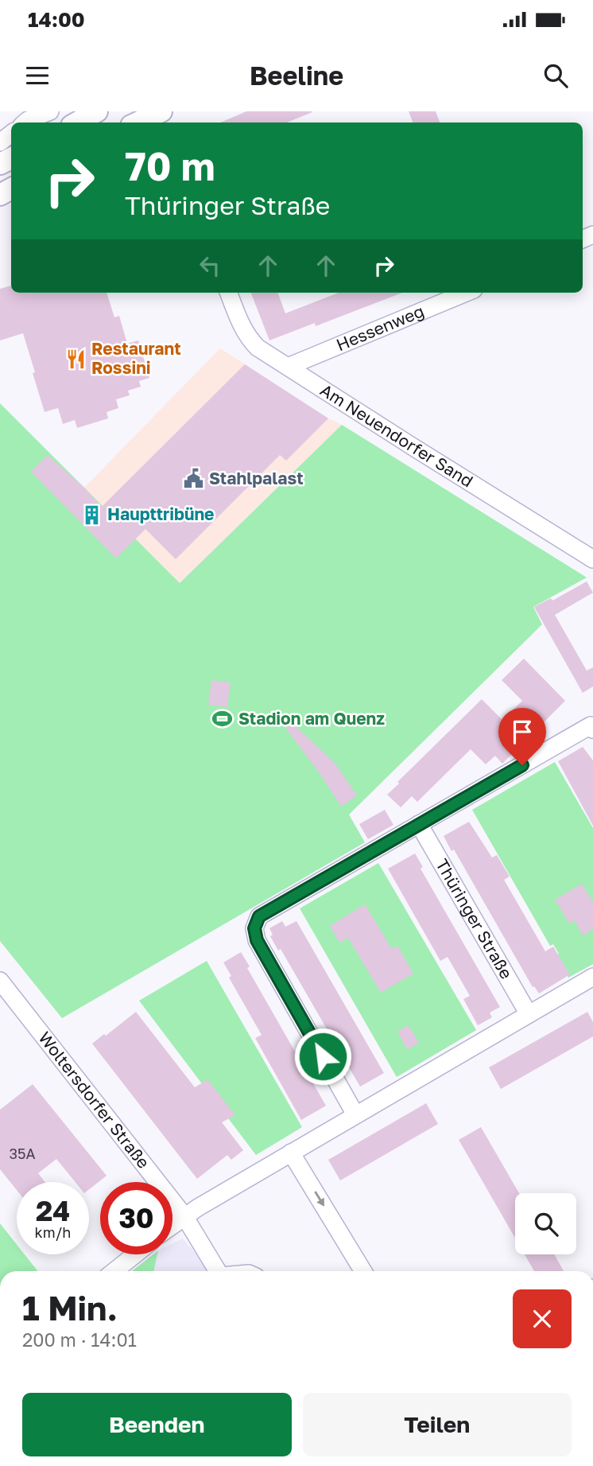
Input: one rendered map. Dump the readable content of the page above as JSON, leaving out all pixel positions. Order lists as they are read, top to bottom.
{
  "streets": {
    "street": [
      "Hessenweg",
      "Am Neuendorfer Sand",
      "Thüringer Straße",
      "Woltersdorfer Straße"
    ]
  },
  "crossings": [
    ["Hessenweg", "Am Neuendorfer Sand"]
  ],
  "places": {
    "restaurant": ["Restaurant Rossini"],
    "public building": ["Stahlpalast"],
    "building": ["Haupttribüne"],
    "sports": ["Stadion am Quenz"]
  },
  "house_numbers": ["35A"],
  "page": {
    "status": "14:00",
    "header": "Beeline",
    "turn": ["70 m", "Thüringer Straße"],
    "speed": "24 km/h",
    "limit": "30",
    "heading": ["1 Min.", "200 m · 14:01"],
    "buttons": ["Beenden", "Teilen"]
  }
}
